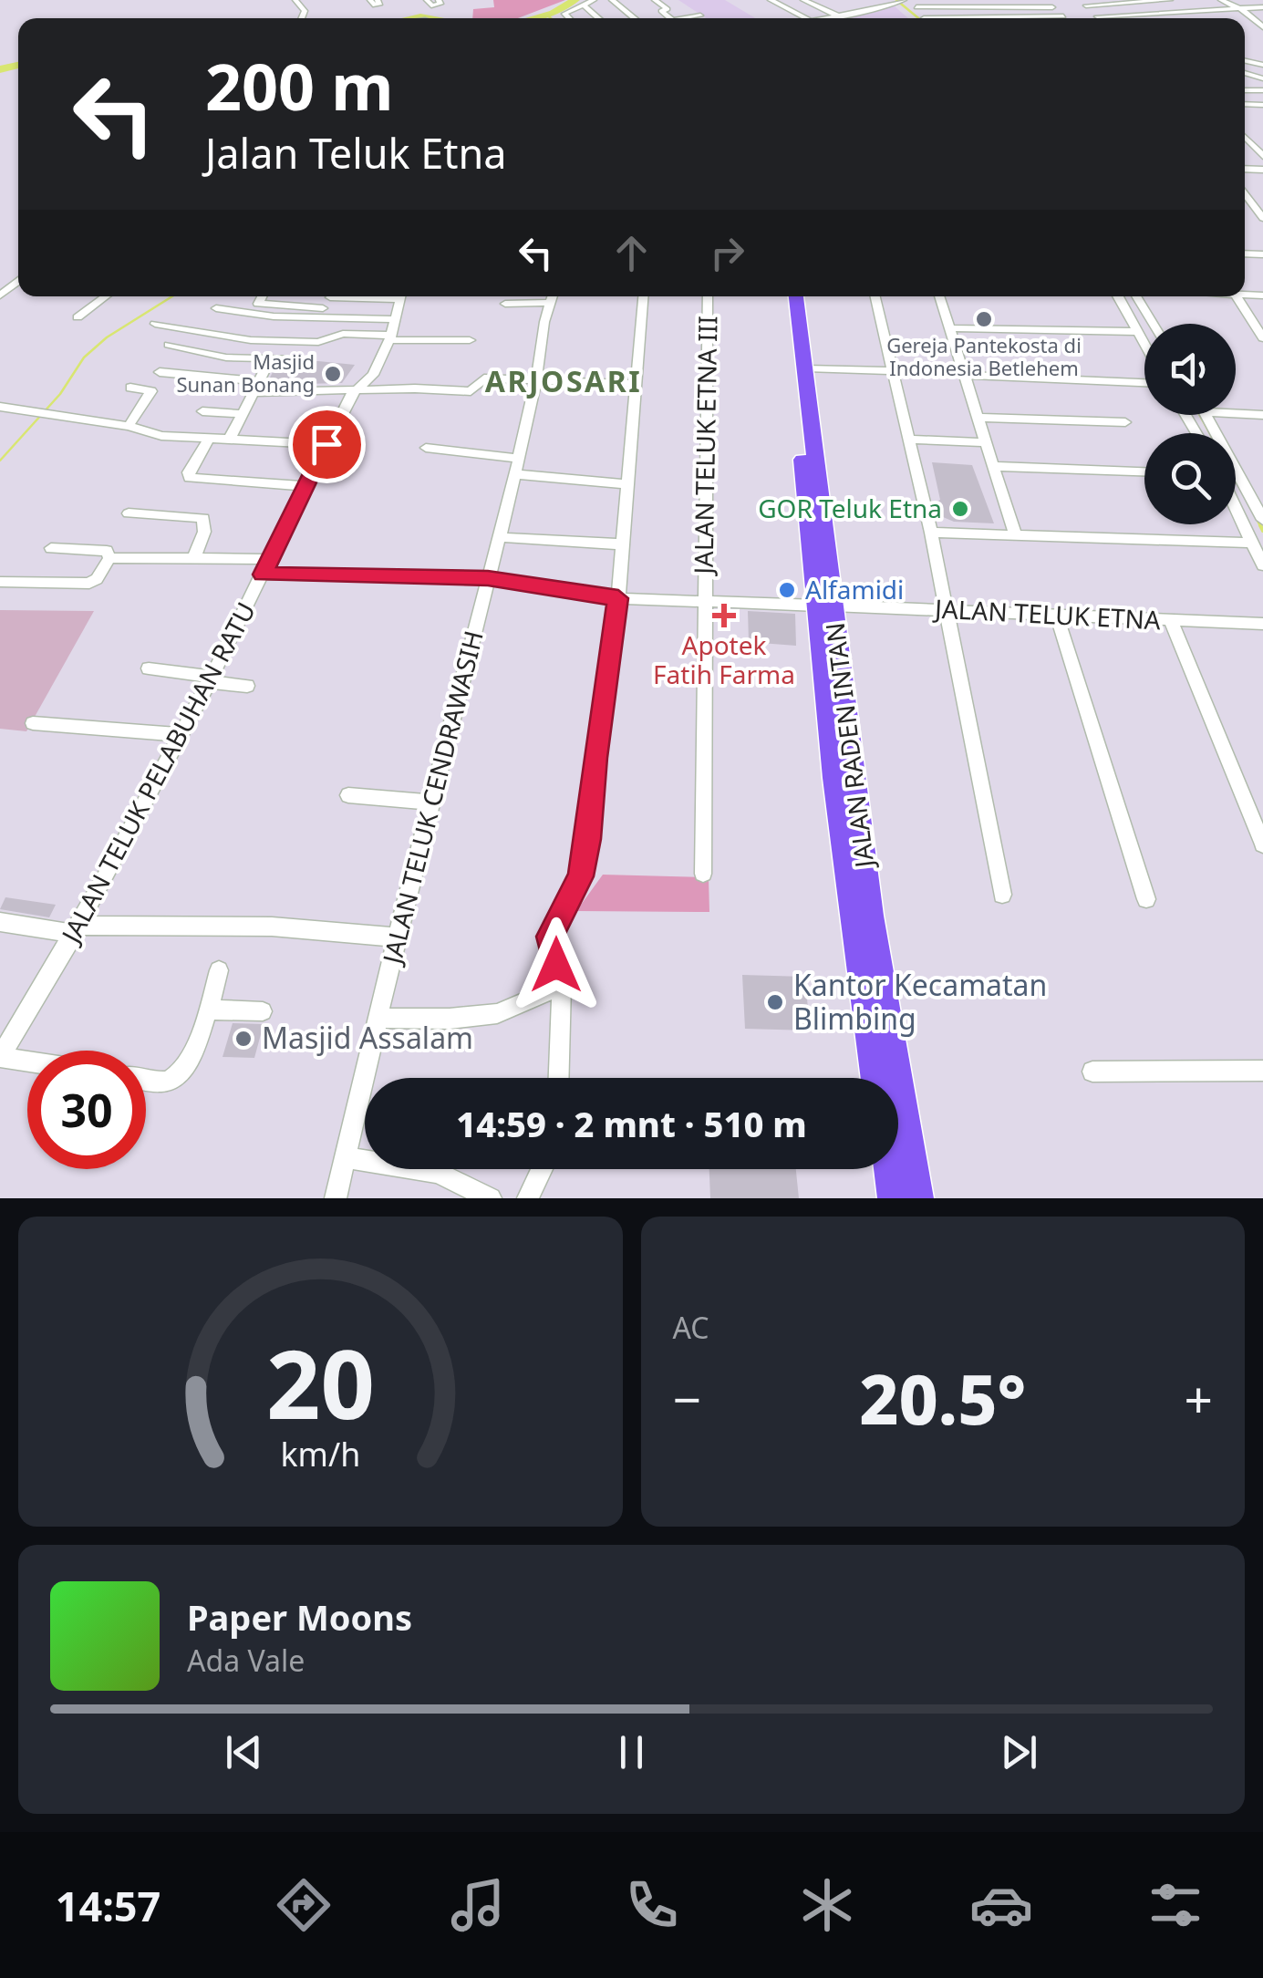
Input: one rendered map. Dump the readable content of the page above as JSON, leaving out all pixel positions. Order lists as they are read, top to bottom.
{
  "streets": {
    "highway": ["JALAN RADEN INTAN"],
    "street": [
      "JALAN TELUK ETNA III",
      "JALAN TELUK ETNA",
      "JALAN TELUK PELABUHAN RATU",
      "JALAN TELUK CENDRAWASIH"
    ]
  },
  "crossings": [
    ["JALAN TELUK ETNA III", "JALAN TELUK ETNA"],
    ["JALAN TELUK ETNA", "JALAN RADEN INTAN"],
    ["JALAN TELUK ETNA", "JALAN TELUK PELABUHAN RATU"],
    ["JALAN TELUK ETNA", "JALAN TELUK CENDRAWASIH"]
  ],
  "districts": ["ARJOSARI"],
  "places": {
    "other": [
      "Gereja Pantekosta di Indonesia Betlehem",
      "Masjid Sunan Bonang",
      "GOR Teluk Etna",
      "Alfamidi",
      "Kantor Kecamatan Blimbing",
      "Masjid Assalam"
    ],
    "health": ["Apotek Fatih Farma"]
  },
  "page": {
    "turn": ["200 m", "Jalan Teluk Etna"],
    "limit": "30",
    "trip": "14:59 · 2 mnt · 510 m",
    "tile": "AC",
    "heat": ["−", "20.5°", "+"],
    "song": ["Paper Moons", "Ada Vale"],
    "tabs": "14:57",
    "gauge": ["20", "km/h"]
  }
}
